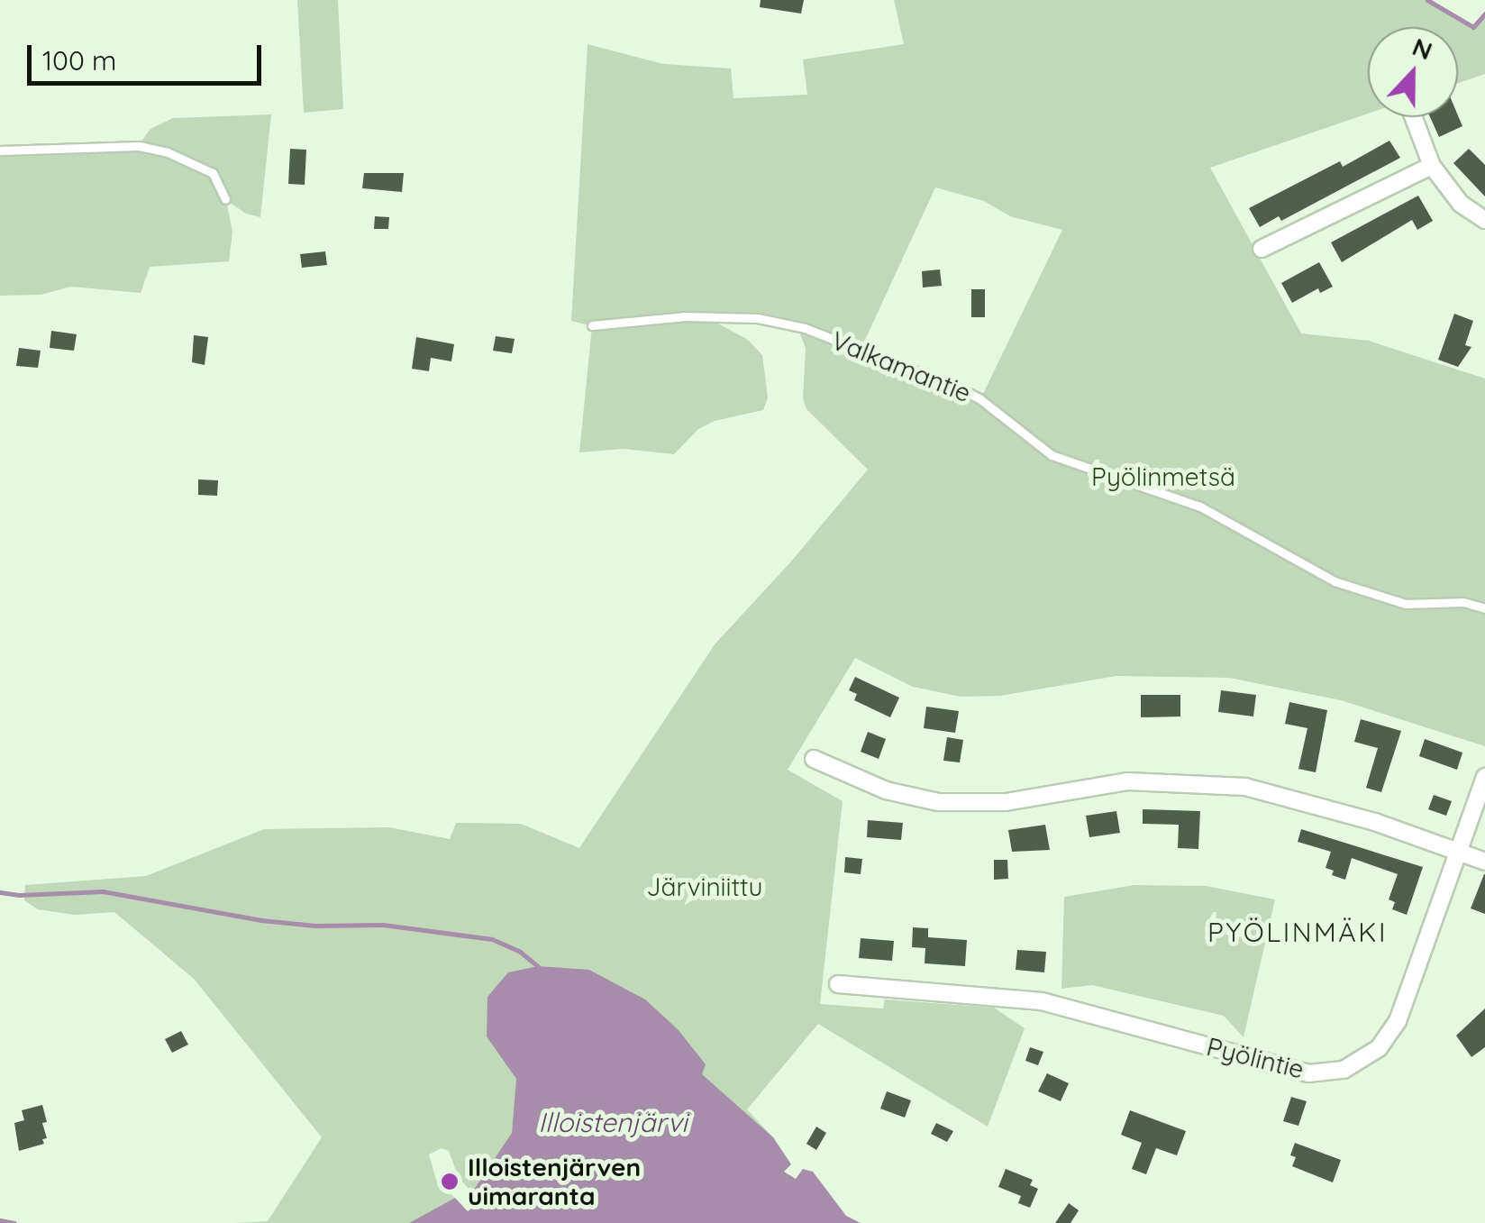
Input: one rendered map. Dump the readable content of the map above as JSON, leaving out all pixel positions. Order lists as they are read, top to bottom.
{
  "streets": {
    "street": ["Pyölintie"],
    "lane": ["Valkamantie"]
  },
  "districts": ["PYÖLINMÄKI"],
  "water": ["Illoistenjärvi"],
  "parks": ["Pyölinmetsä", "Järviniittu"],
  "places": ["Illoistenjärven uimaranta"],
  "scale_bar": "100 m",
  "north": "top"
}
